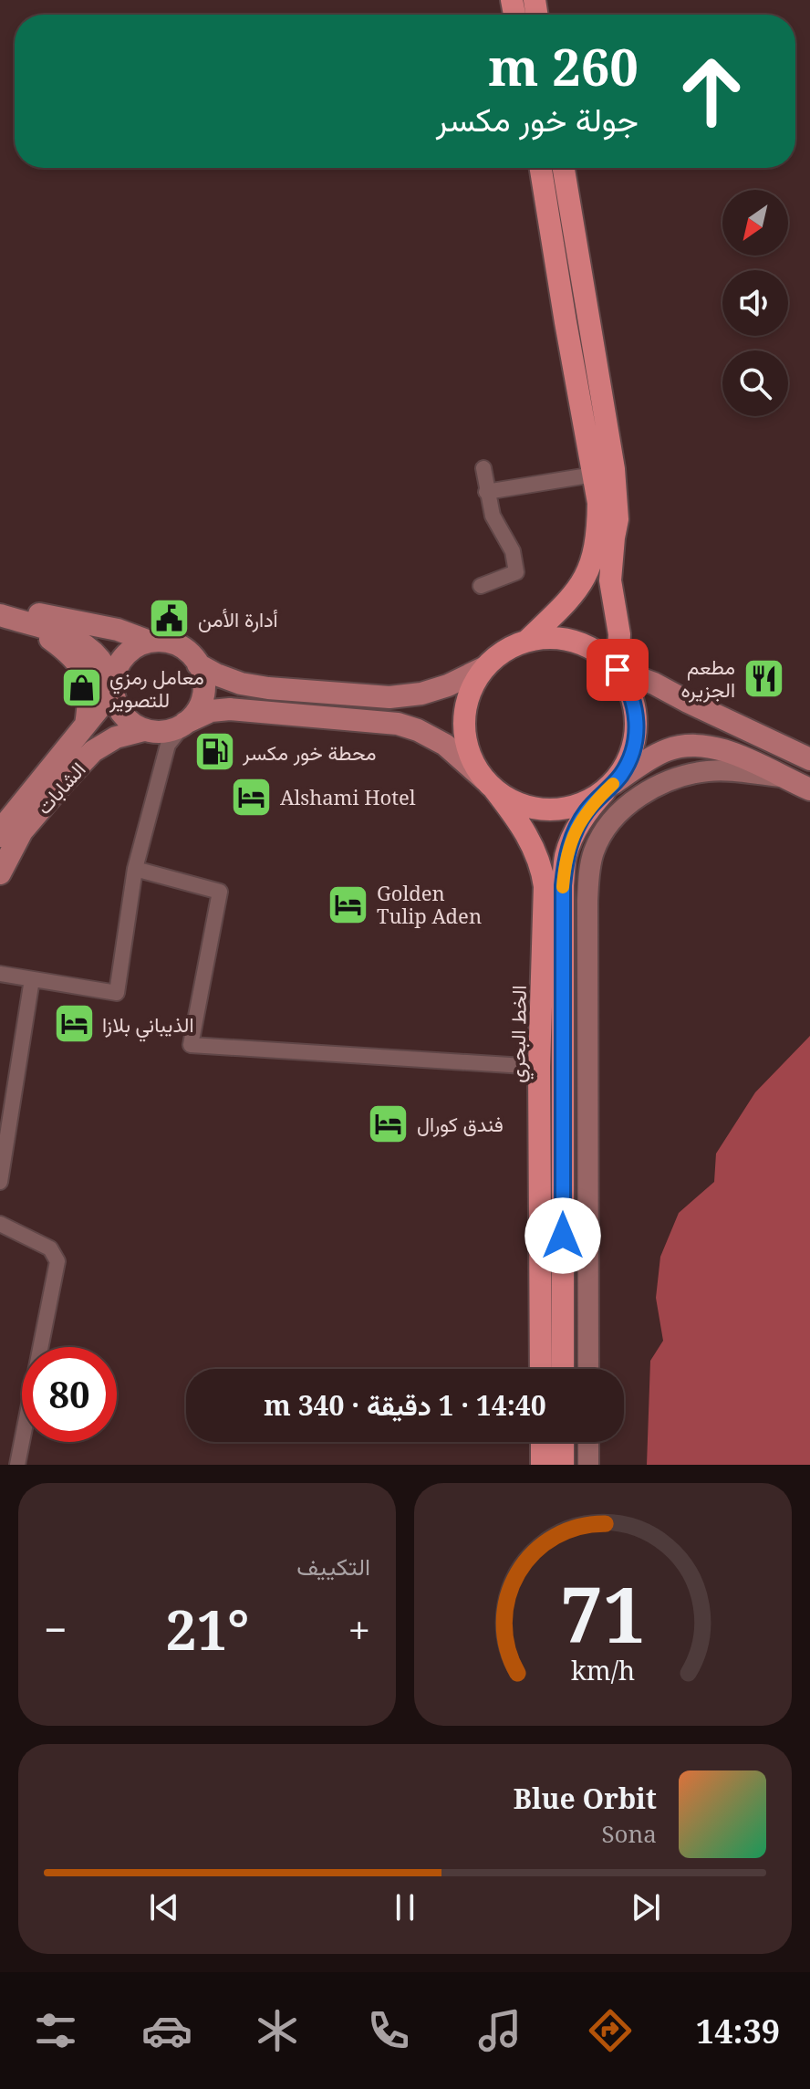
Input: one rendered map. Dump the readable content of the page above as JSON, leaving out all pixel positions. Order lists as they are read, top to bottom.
{
  "streets": {
    "highway": ["الخط البحري"],
    "main road": ["الشابات"]
  },
  "places": {
    "public building": ["أدارة الأمن"],
    "restaurant": ["مطعم الجزيره"],
    "shop": ["معامل رمزي للتصوير"],
    "fuel station": ["محطة خور مكسر"],
    "hotel": [
      "Alshami Hotel",
      "Golden Tulip Aden",
      "الذيباني بلازا",
      "فندق كورال"
    ]
  },
  "north": "bottom left",
  "page": {
    "turn": ["260 m", "جولة خور مكسر"],
    "limit": "80",
    "trip": "14:40 · 1 دقيقة · 340 m",
    "tile": "التكييف",
    "heat": ["−", "21°", "+"],
    "song": ["Blue Orbit", "Sona"],
    "tabs": "14:39",
    "gauge": ["71", "km/h"]
  }
}
